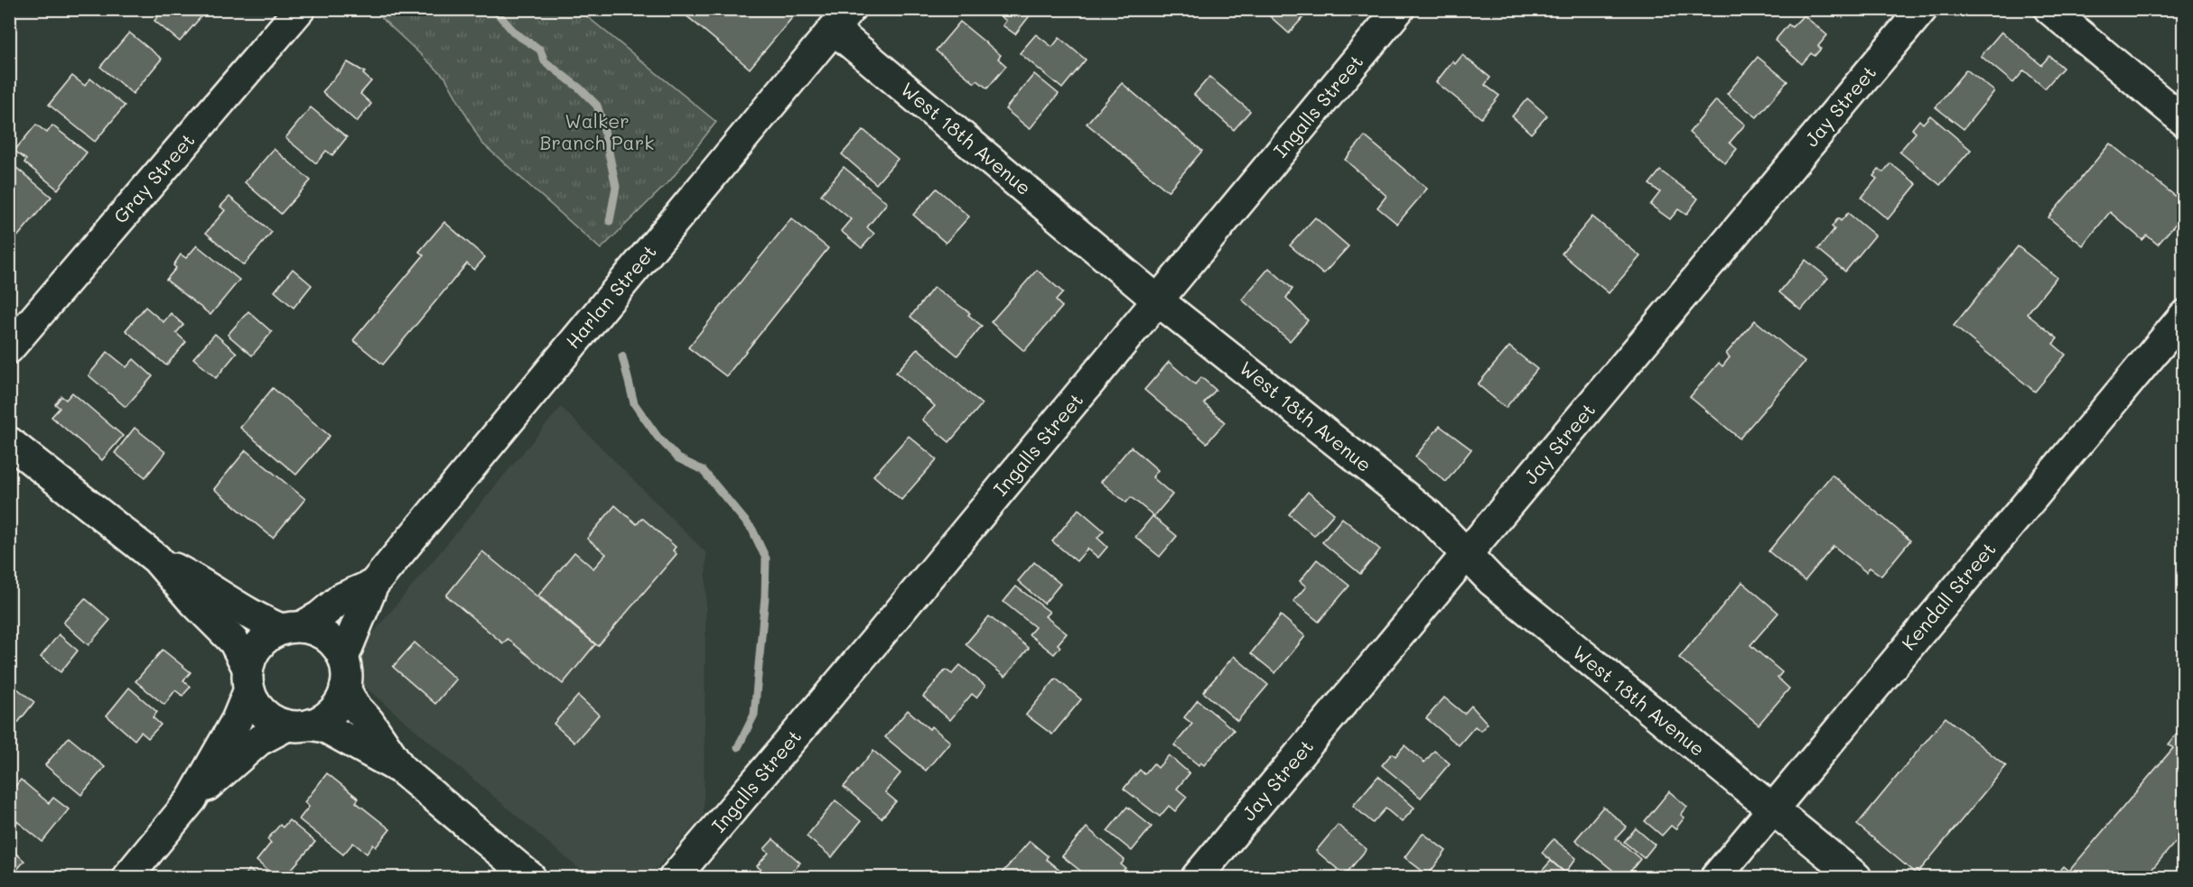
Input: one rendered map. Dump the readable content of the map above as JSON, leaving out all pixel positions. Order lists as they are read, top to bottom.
{
  "streets": {
    "street": [
      "Ingalls Street",
      "Jay Street",
      "West 18th Avenue",
      "Gray Street",
      "Harlan Street",
      "Kendall Street"
    ]
  },
  "crossings": [
    ["Ingalls Street", "West 18th Avenue"],
    ["Jay Street", "West 18th Avenue"],
    ["West 18th Avenue", "Harlan Street"],
    ["West 18th Avenue", "Kendall Street"]
  ],
  "parks": ["Walker Branch Park"]
}
